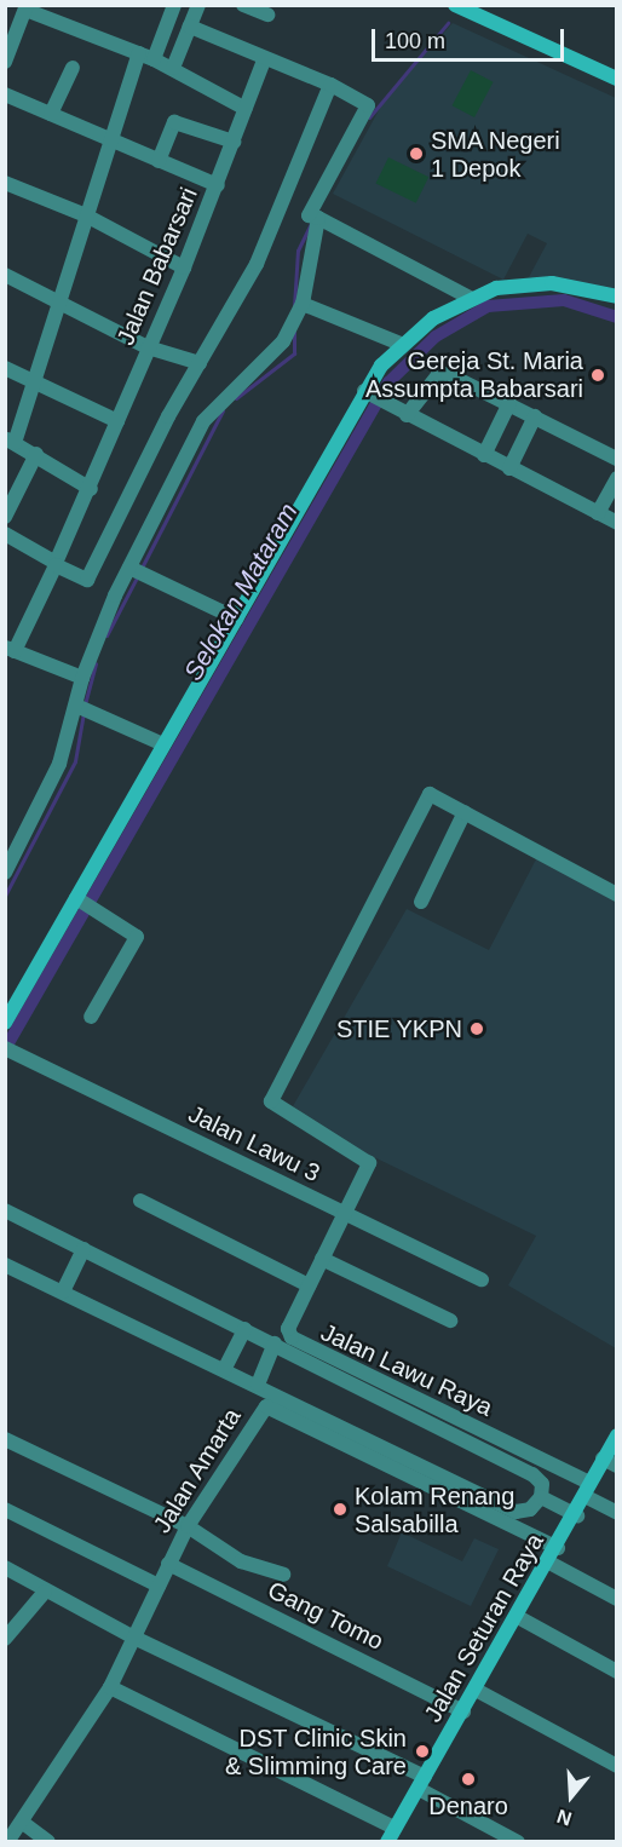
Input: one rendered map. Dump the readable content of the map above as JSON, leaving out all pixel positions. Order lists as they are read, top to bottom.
{
  "streets": {
    "street": [
      "Jalan Babarsari",
      "Jalan Lawu 3",
      "Jalan Lawu Raya",
      "Jalan Amarta",
      "Gang Tomo",
      "Jalan Seturan Raya"
    ]
  },
  "crossings": [
    ["Jalan Lawu 3", "Jalan Lawu Raya"],
    ["Jalan Lawu Raya", "Jalan Seturan Raya"],
    ["Jalan Amarta", "Gang Tomo"],
    ["Jalan Amarta", "Jalan Seturan Raya"],
    ["Gang Tomo", "Jalan Seturan Raya"]
  ],
  "water": ["Selokan Mataram"],
  "places": [
    "SMA Negeri 1 Depok",
    "Gereja St. Maria Assumpta Babarsari",
    "STIE YKPN",
    "Kolam Renang Salsabilla",
    "DST Clinic Skin & Slimming Care",
    "Denaro"
  ],
  "scale_bar": "100 m",
  "north": "bottom"
}
